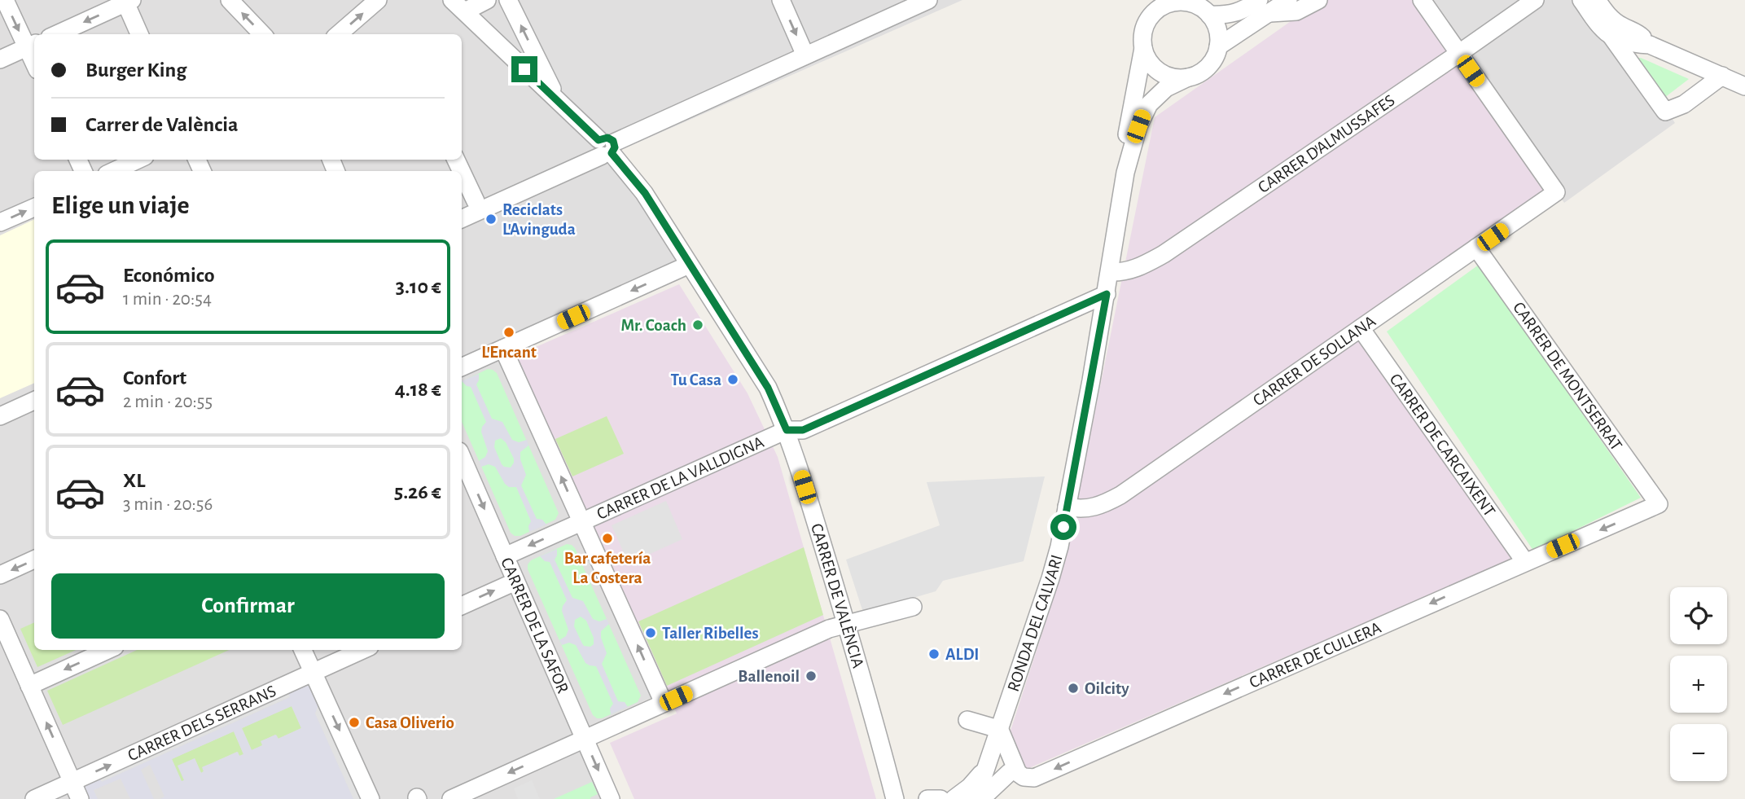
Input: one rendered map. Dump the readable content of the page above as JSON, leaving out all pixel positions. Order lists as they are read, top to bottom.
{
  "streets": {
    "street": [
      "CARRER D'ALMUSSAFES",
      "CARRER DE SOLLANA",
      "CARRER DE MONTSERRAT",
      "CARRER DE CARCAIXENT",
      "CARRER DE LA VALLDIGNA",
      "CARRER DE VALÈNCIA",
      "RONDA DEL CALVARI",
      "CARRER DE LA SAFOR",
      "CARRER DE CULLERA",
      "CARRER DELS SERRANS"
    ]
  },
  "crossings": [
    ["CARRER D'ALMUSSAFES", "CARRER DE SOLLANA"],
    ["CARRER D'ALMUSSAFES", "RONDA DEL CALVARI"],
    ["CARRER DE SOLLANA", "CARRER DE MONTSERRAT"],
    ["CARRER DE SOLLANA", "CARRER DE CARCAIXENT"],
    ["CARRER DE SOLLANA", "RONDA DEL CALVARI"],
    ["CARRER DE MONTSERRAT", "CARRER DE CULLERA"],
    ["CARRER DE CARCAIXENT", "CARRER DE CULLERA"],
    ["CARRER DE LA VALLDIGNA", "CARRER DE VALÈNCIA"],
    ["CARRER DE LA VALLDIGNA", "RONDA DEL CALVARI"],
    ["CARRER DE LA VALLDIGNA", "CARRER DE LA SAFOR"],
    ["RONDA DEL CALVARI", "CARRER DE CULLERA"]
  ],
  "one_way": ["CARRER DE CULLERA"],
  "places": [
    "Reciclats L'Avinguda",
    "Mr. Coach",
    "L'Encant",
    "Tu Casa",
    "Bar cafetería La Costera",
    "Taller Ribelles",
    "ALDI",
    "Ballenoil",
    "Oilcity",
    "Casa Oliverio"
  ],
  "page": {
    "banner": ["Burger King", "Carrer de València"],
    "heading": "Elige un viaje",
    "list": [
      {
        "name": "Económico",
        "note": "1 min · 20:54",
        "value": "3.10 €"
      },
      {
        "name": "Confort",
        "note": "2 min · 20:55",
        "value": "4.18 €"
      },
      {
        "name": "XL",
        "note": "3 min · 20:56",
        "value": "5.26 €"
      }
    ],
    "buttons": "Confirmar",
    "map_buttons": ["+", "−"]
  }
}
